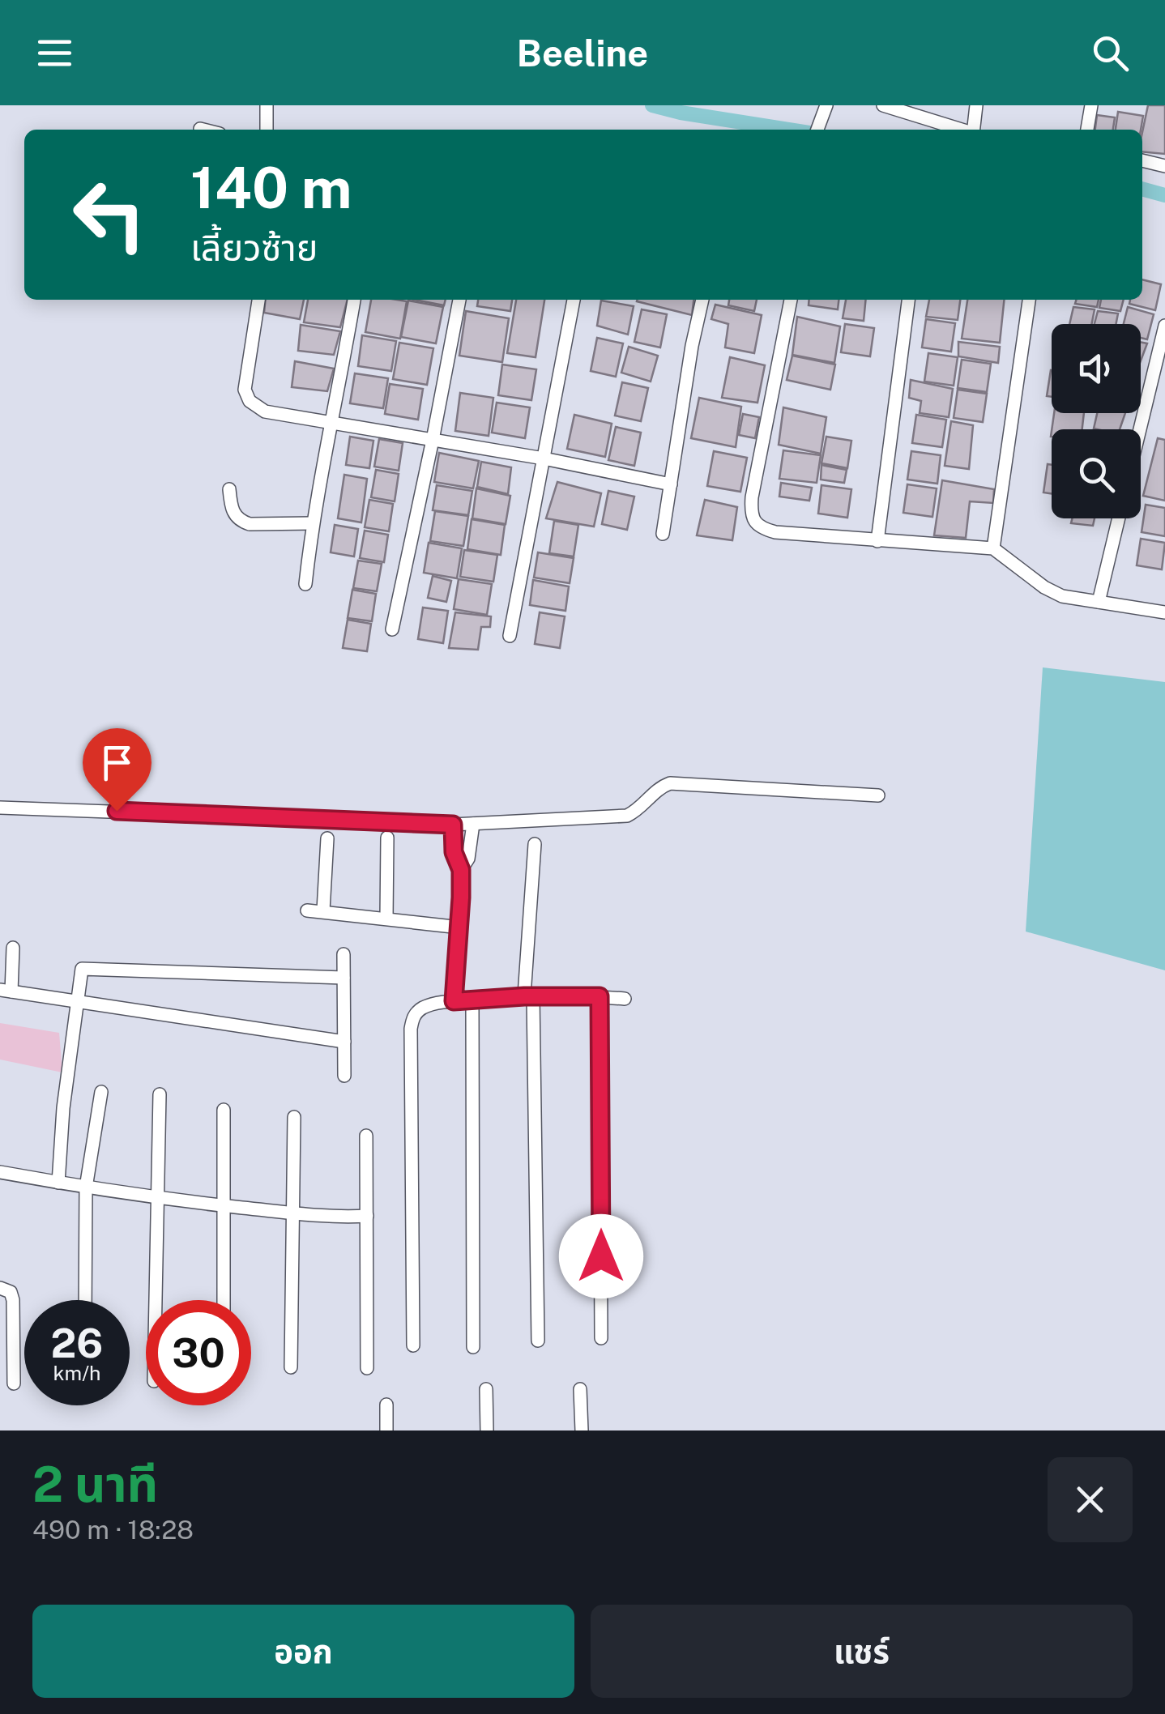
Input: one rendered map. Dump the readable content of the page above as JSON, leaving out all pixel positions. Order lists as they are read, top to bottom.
{
  "page": {
    "header": "Beeline",
    "turn": ["140 m", "เลี้ยวซ้าย"],
    "speed": "26 km/h",
    "limit": "30",
    "heading": ["2 นาที", "490 m · 18:28"],
    "buttons": ["ออก", "แชร์"]
  }
}
